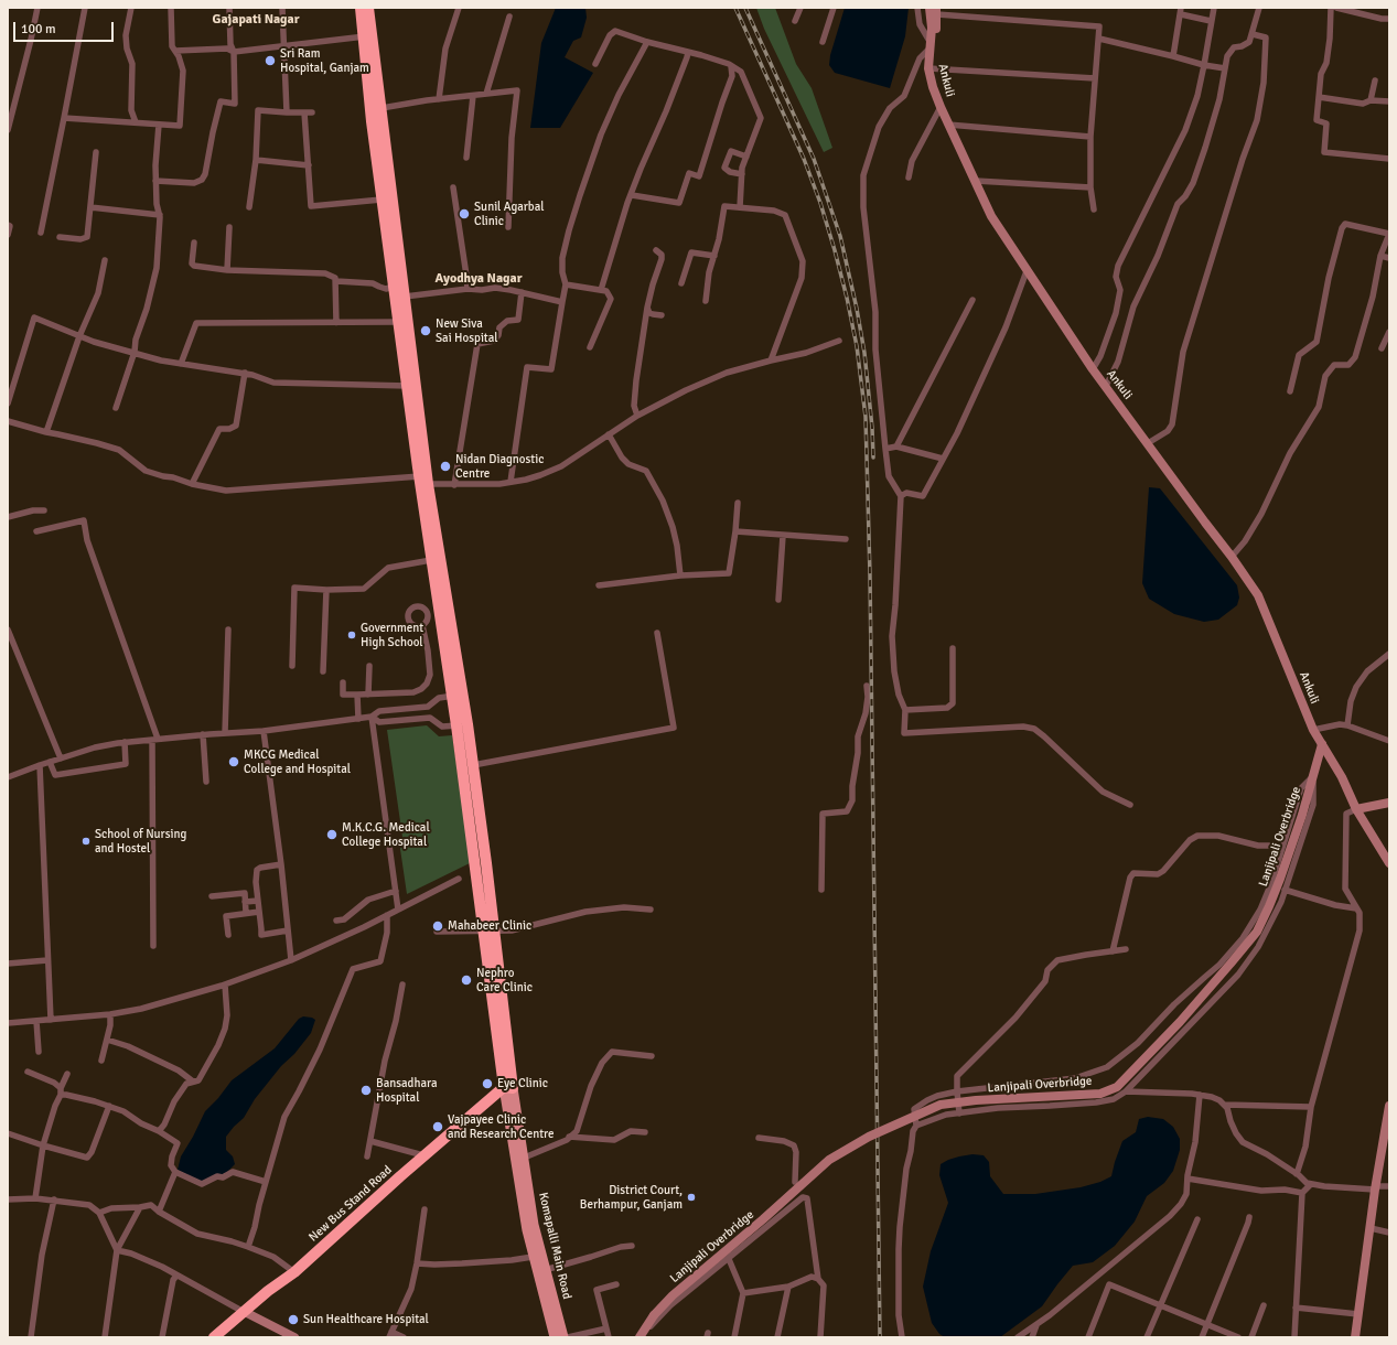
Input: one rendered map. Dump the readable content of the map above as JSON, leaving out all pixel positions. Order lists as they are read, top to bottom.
{
  "streets": {
    "highway": ["New Bus Stand Road"],
    "main road": ["Ankuli", "Lanjipali Overbridge", "Komapalli Main Road"]
  },
  "crossings": [
    ["Ankuli", "Lanjipali Overbridge"]
  ],
  "districts": ["Gajapati Nagar", "Ayodhya Nagar"],
  "places": [
    "Sri Ram Hospital, Ganjam",
    "Sunil Agarbal Clinic",
    "New Siva Sai Hospital",
    "Nidan Diagnostic Centre",
    "Government High School",
    "MKCG Medical College and Hospital",
    "M.K.C.G. Medical College Hospital",
    "School of Nursing and Hostel",
    "Mahabeer Clinic",
    "Nephro Care Clinic",
    "Eye Clinic",
    "Bansadhara Hospital",
    "Vajpayee Clinic and Research Centre",
    "District Court, Berhampur, Ganjam",
    "Sun Healthcare Hospital"
  ],
  "scale_bar": "100 m"
}
